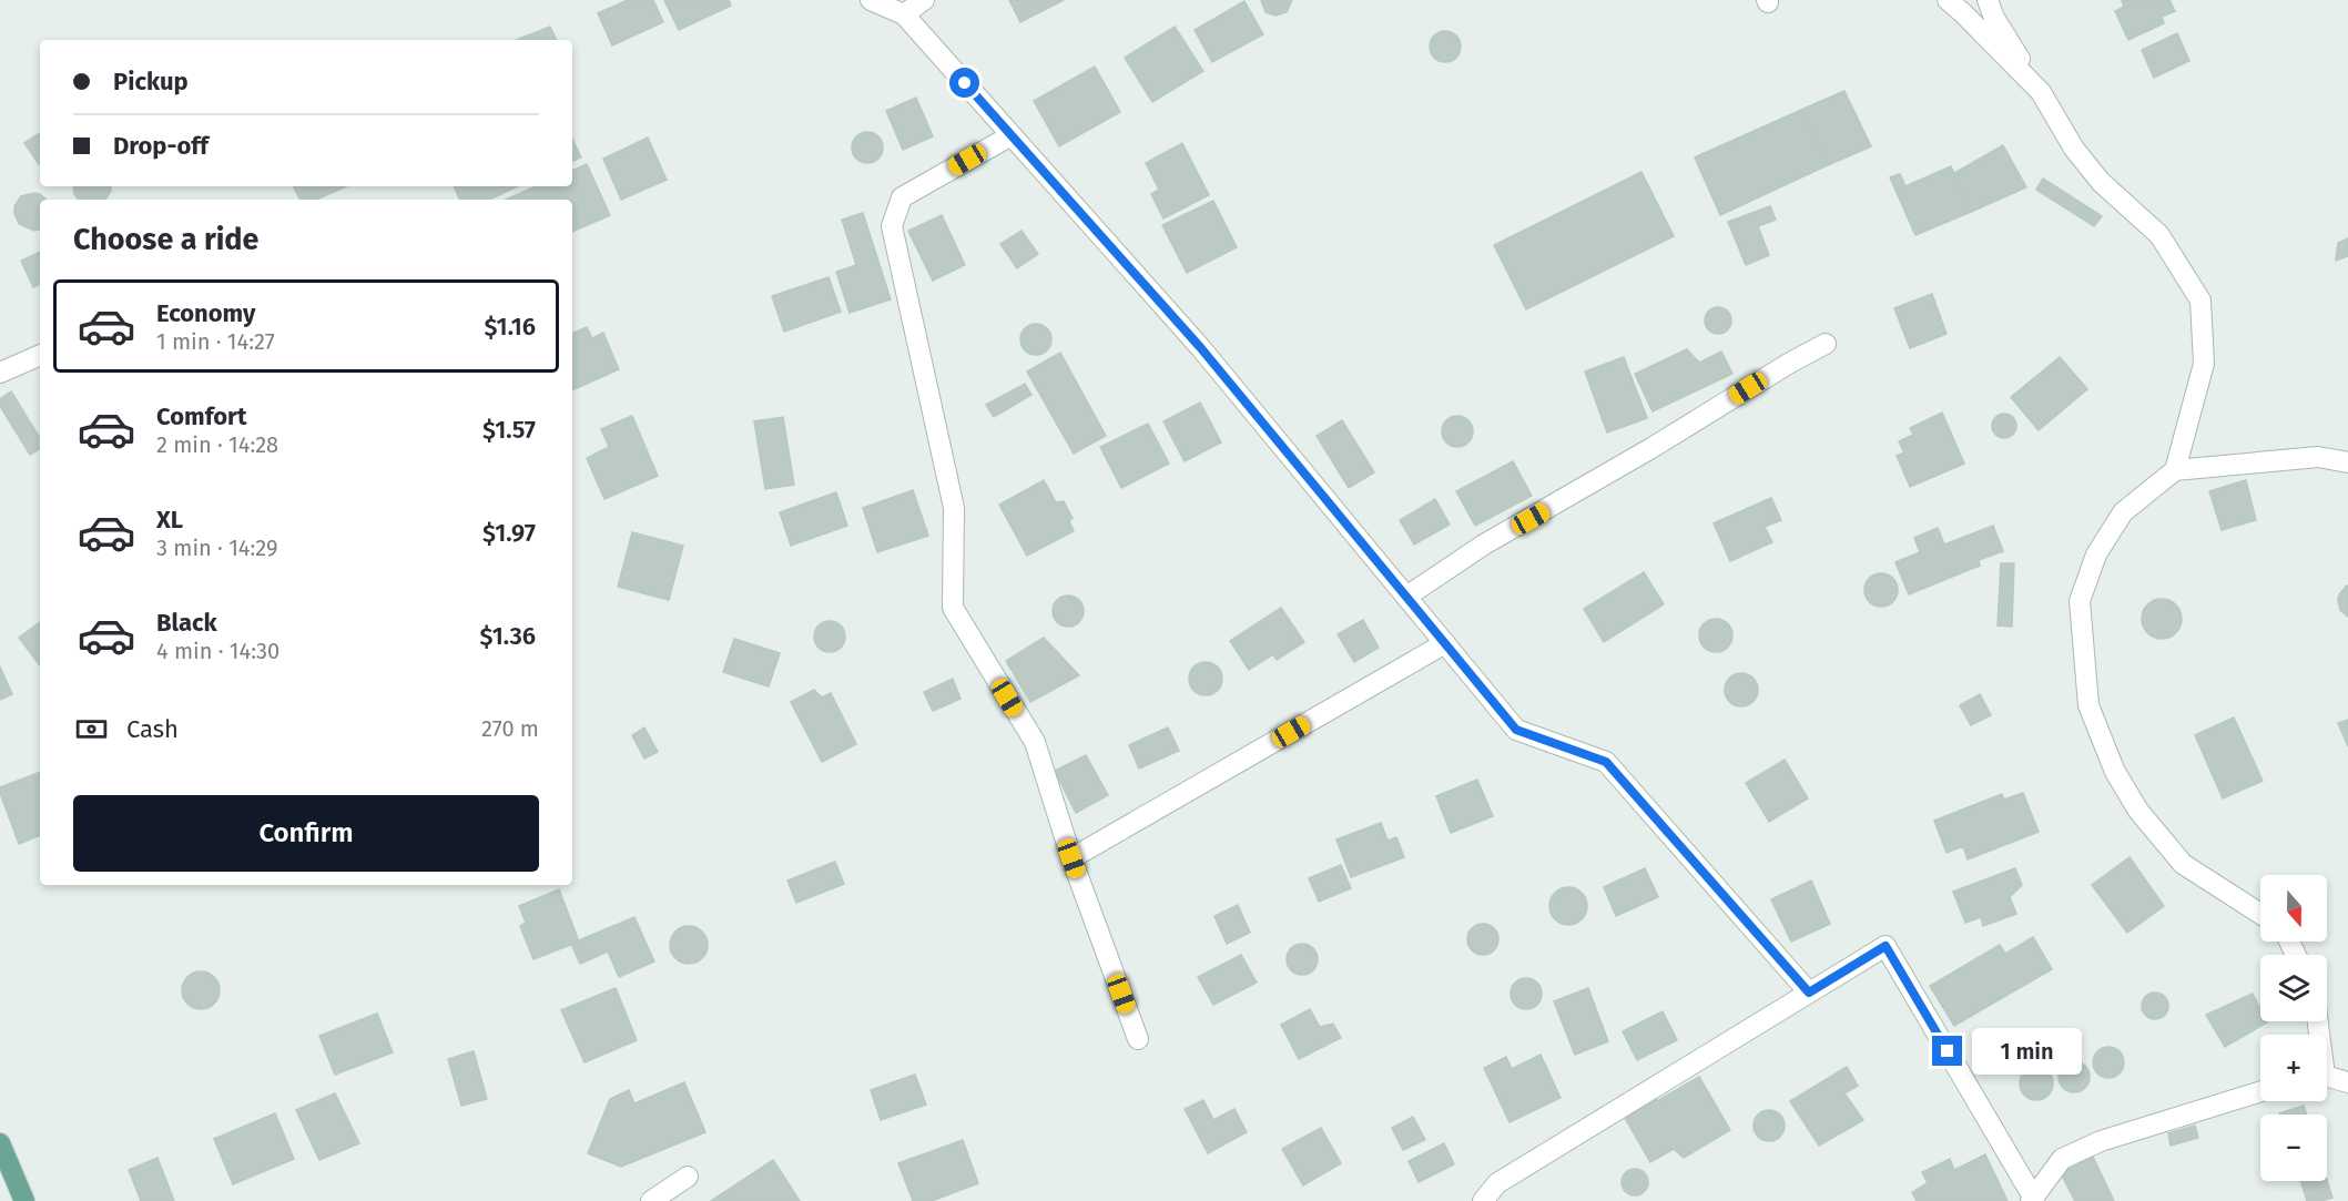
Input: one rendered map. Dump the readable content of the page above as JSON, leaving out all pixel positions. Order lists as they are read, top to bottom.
{
  "north": "bottom",
  "page": {
    "banner": ["Pickup", "Drop-off"],
    "heading": "Choose a ride",
    "list": [
      {
        "name": "Economy",
        "note": "1 min · 14:27",
        "value": "$1.16"
      },
      {
        "name": "Comfort",
        "note": "2 min · 14:28",
        "value": "$1.57"
      },
      {
        "name": "XL",
        "note": "3 min · 14:29",
        "value": "$1.97"
      },
      {
        "name": "Black",
        "note": "4 min · 14:30",
        "value": "$1.36"
      }
    ],
    "pay": ["Cash", "270 m"],
    "buttons": "Confirm",
    "map_buttons": ["+", "−"],
    "bubble": "1 min"
  }
}
